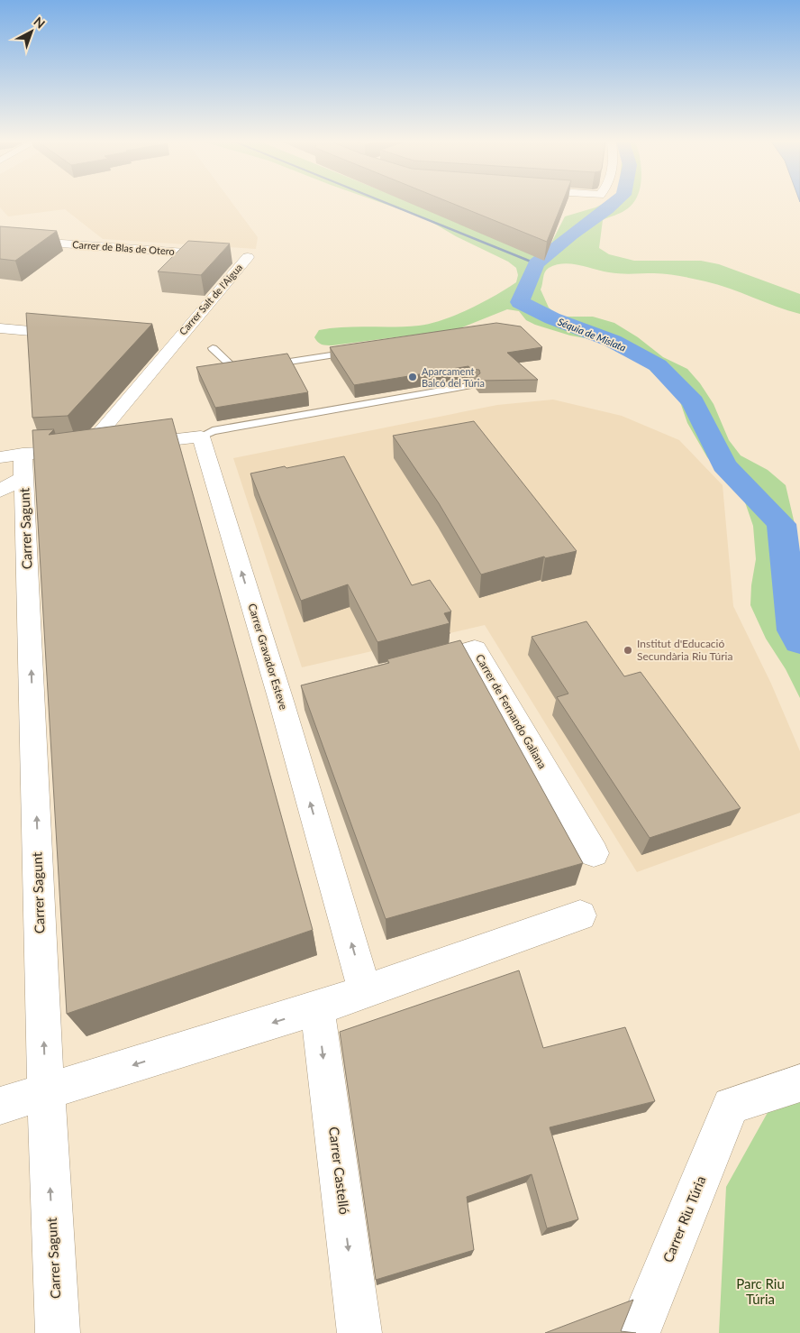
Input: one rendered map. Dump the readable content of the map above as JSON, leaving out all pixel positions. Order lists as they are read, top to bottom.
{
  "streets": {
    "street": [
      "Carrer de Blas de Otero",
      "Carrer Salt de l'Aigua",
      "Carrer Sagunt",
      "Carrer Gravador Esteve",
      "Carrer de Fernando Galiana",
      "Carrer Castelló",
      "Carrer Riu Túria"
    ]
  },
  "crossings": [
    ["Carrer de Blas de Otero", "Carrer Salt de l'Aigua"]
  ],
  "one_way": ["Carrer Sagunt", "Carrer Gravador Esteve", "Carrer Castelló"],
  "water": ["Séquia de Mislata"],
  "parks": ["Parc Riu Túria"],
  "places": ["Aparcament Balcó del Túria", "Institut d'Educació Secundària Riu Túria"],
  "north": "top right"
}
